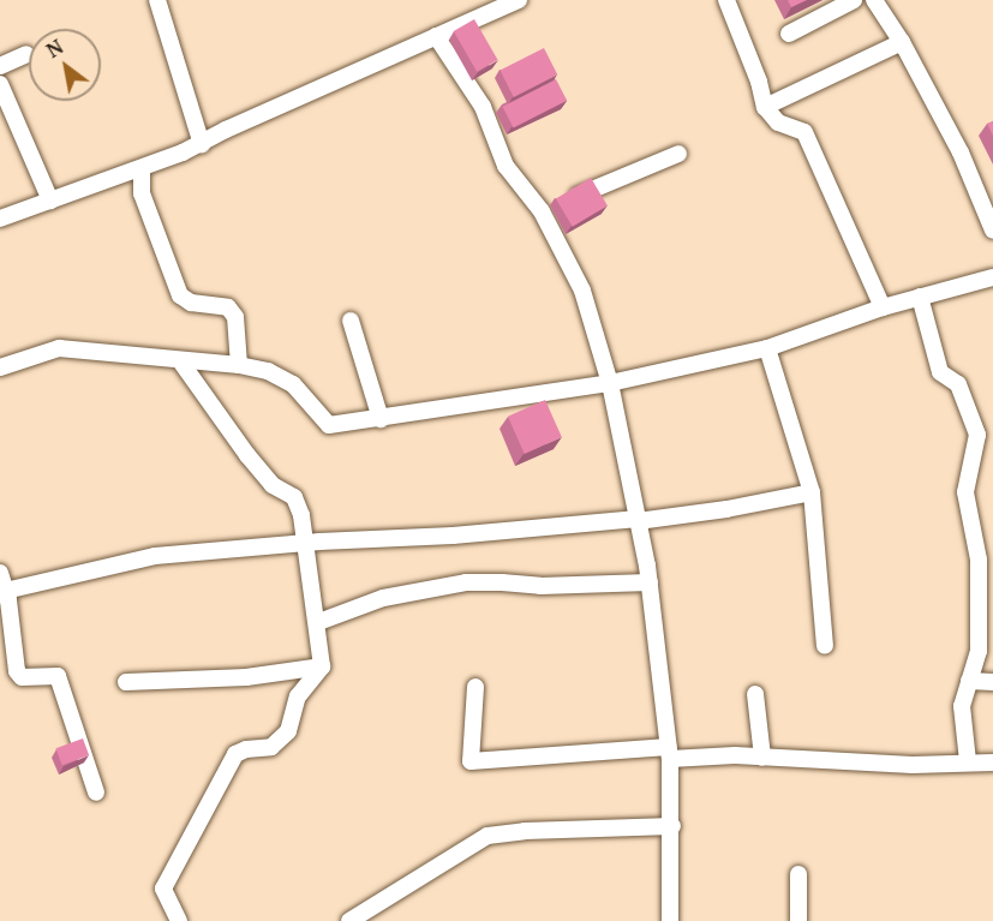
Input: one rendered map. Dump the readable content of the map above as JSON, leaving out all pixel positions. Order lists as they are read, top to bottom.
{
  "north": "top left"
}
